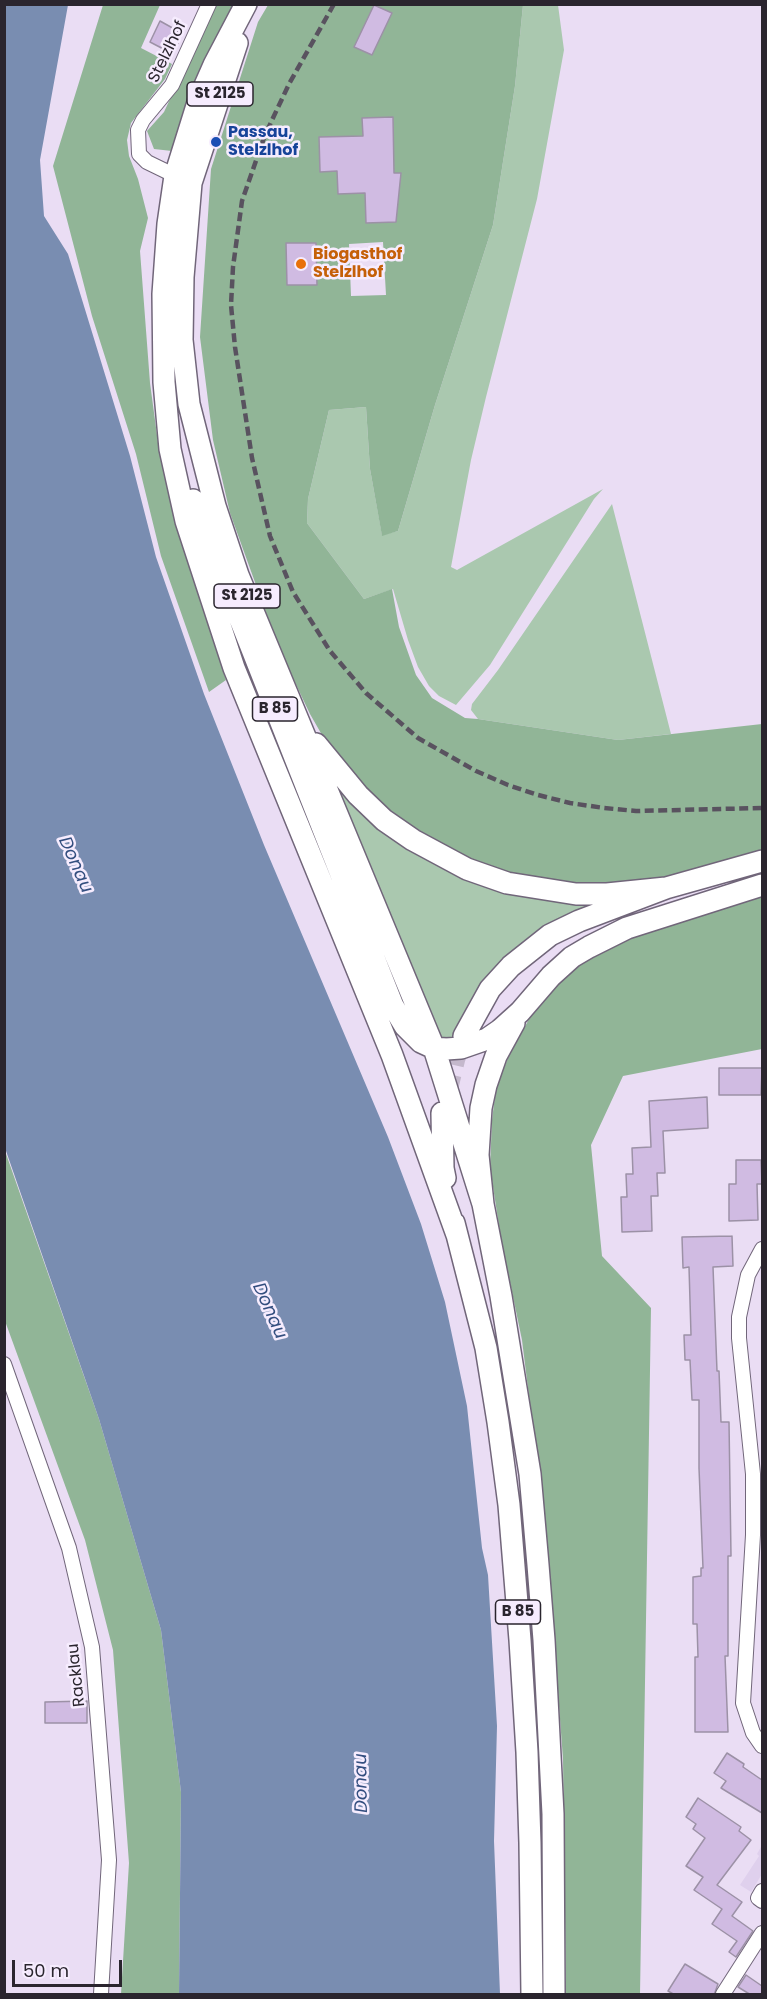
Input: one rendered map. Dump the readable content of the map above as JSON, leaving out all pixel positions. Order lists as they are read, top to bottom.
{
  "streets": {
    "main road": ["St 2125", "B 85"],
    "street": ["Stelzlhof", "Racklau"]
  },
  "crossings": [
    ["Stelzlhof", "St 2125"],
    ["St 2125", "B 85"]
  ],
  "water": ["Donau"],
  "places": ["Passau, Stelzlhof", "Biogasthof Stelzlhof"],
  "scale_bar": "50 m"
}
